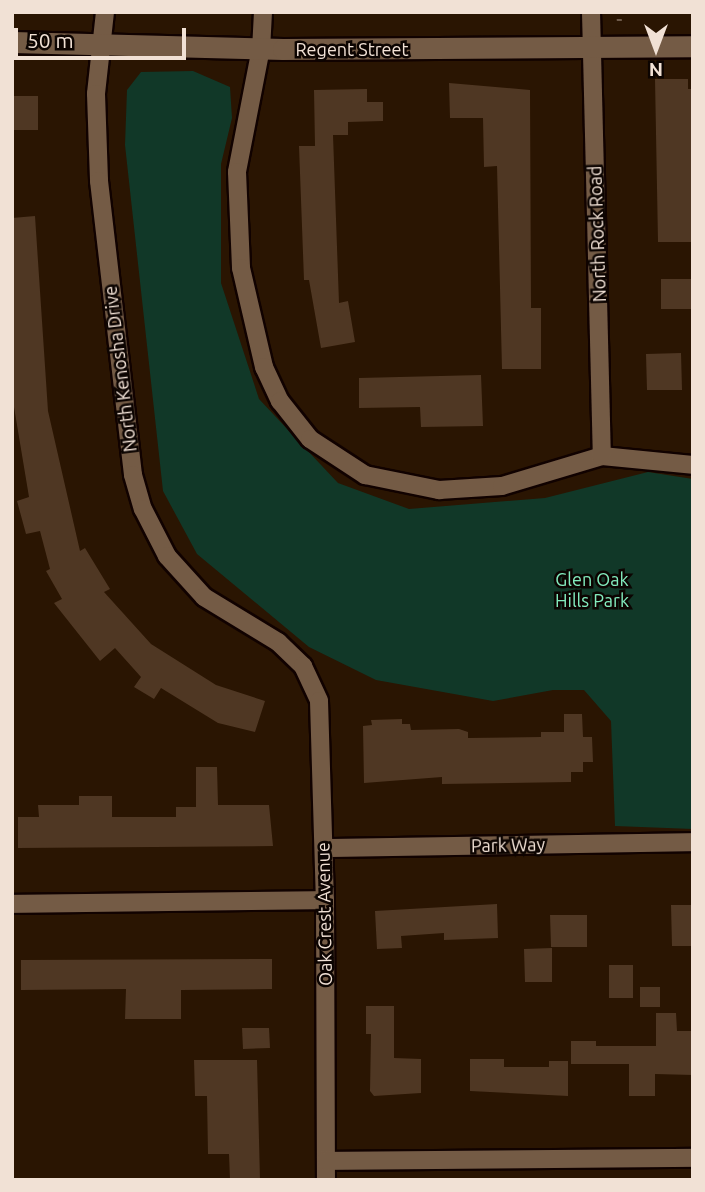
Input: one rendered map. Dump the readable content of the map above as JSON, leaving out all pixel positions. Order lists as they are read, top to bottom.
{
  "streets": {
    "street": [
      "Regent Street",
      "North Rock Road",
      "North Kenosha Drive",
      "Park Way",
      "Oak Crest Avenue"
    ]
  },
  "crossings": [
    ["Regent Street", "North Rock Road"],
    ["Regent Street", "North Kenosha Drive"],
    ["North Kenosha Drive", "Oak Crest Avenue"],
    ["Park Way", "Oak Crest Avenue"]
  ],
  "parks": ["Glen Oak Hills Park"],
  "scale_bar": "50 m",
  "north": "bottom"
}
